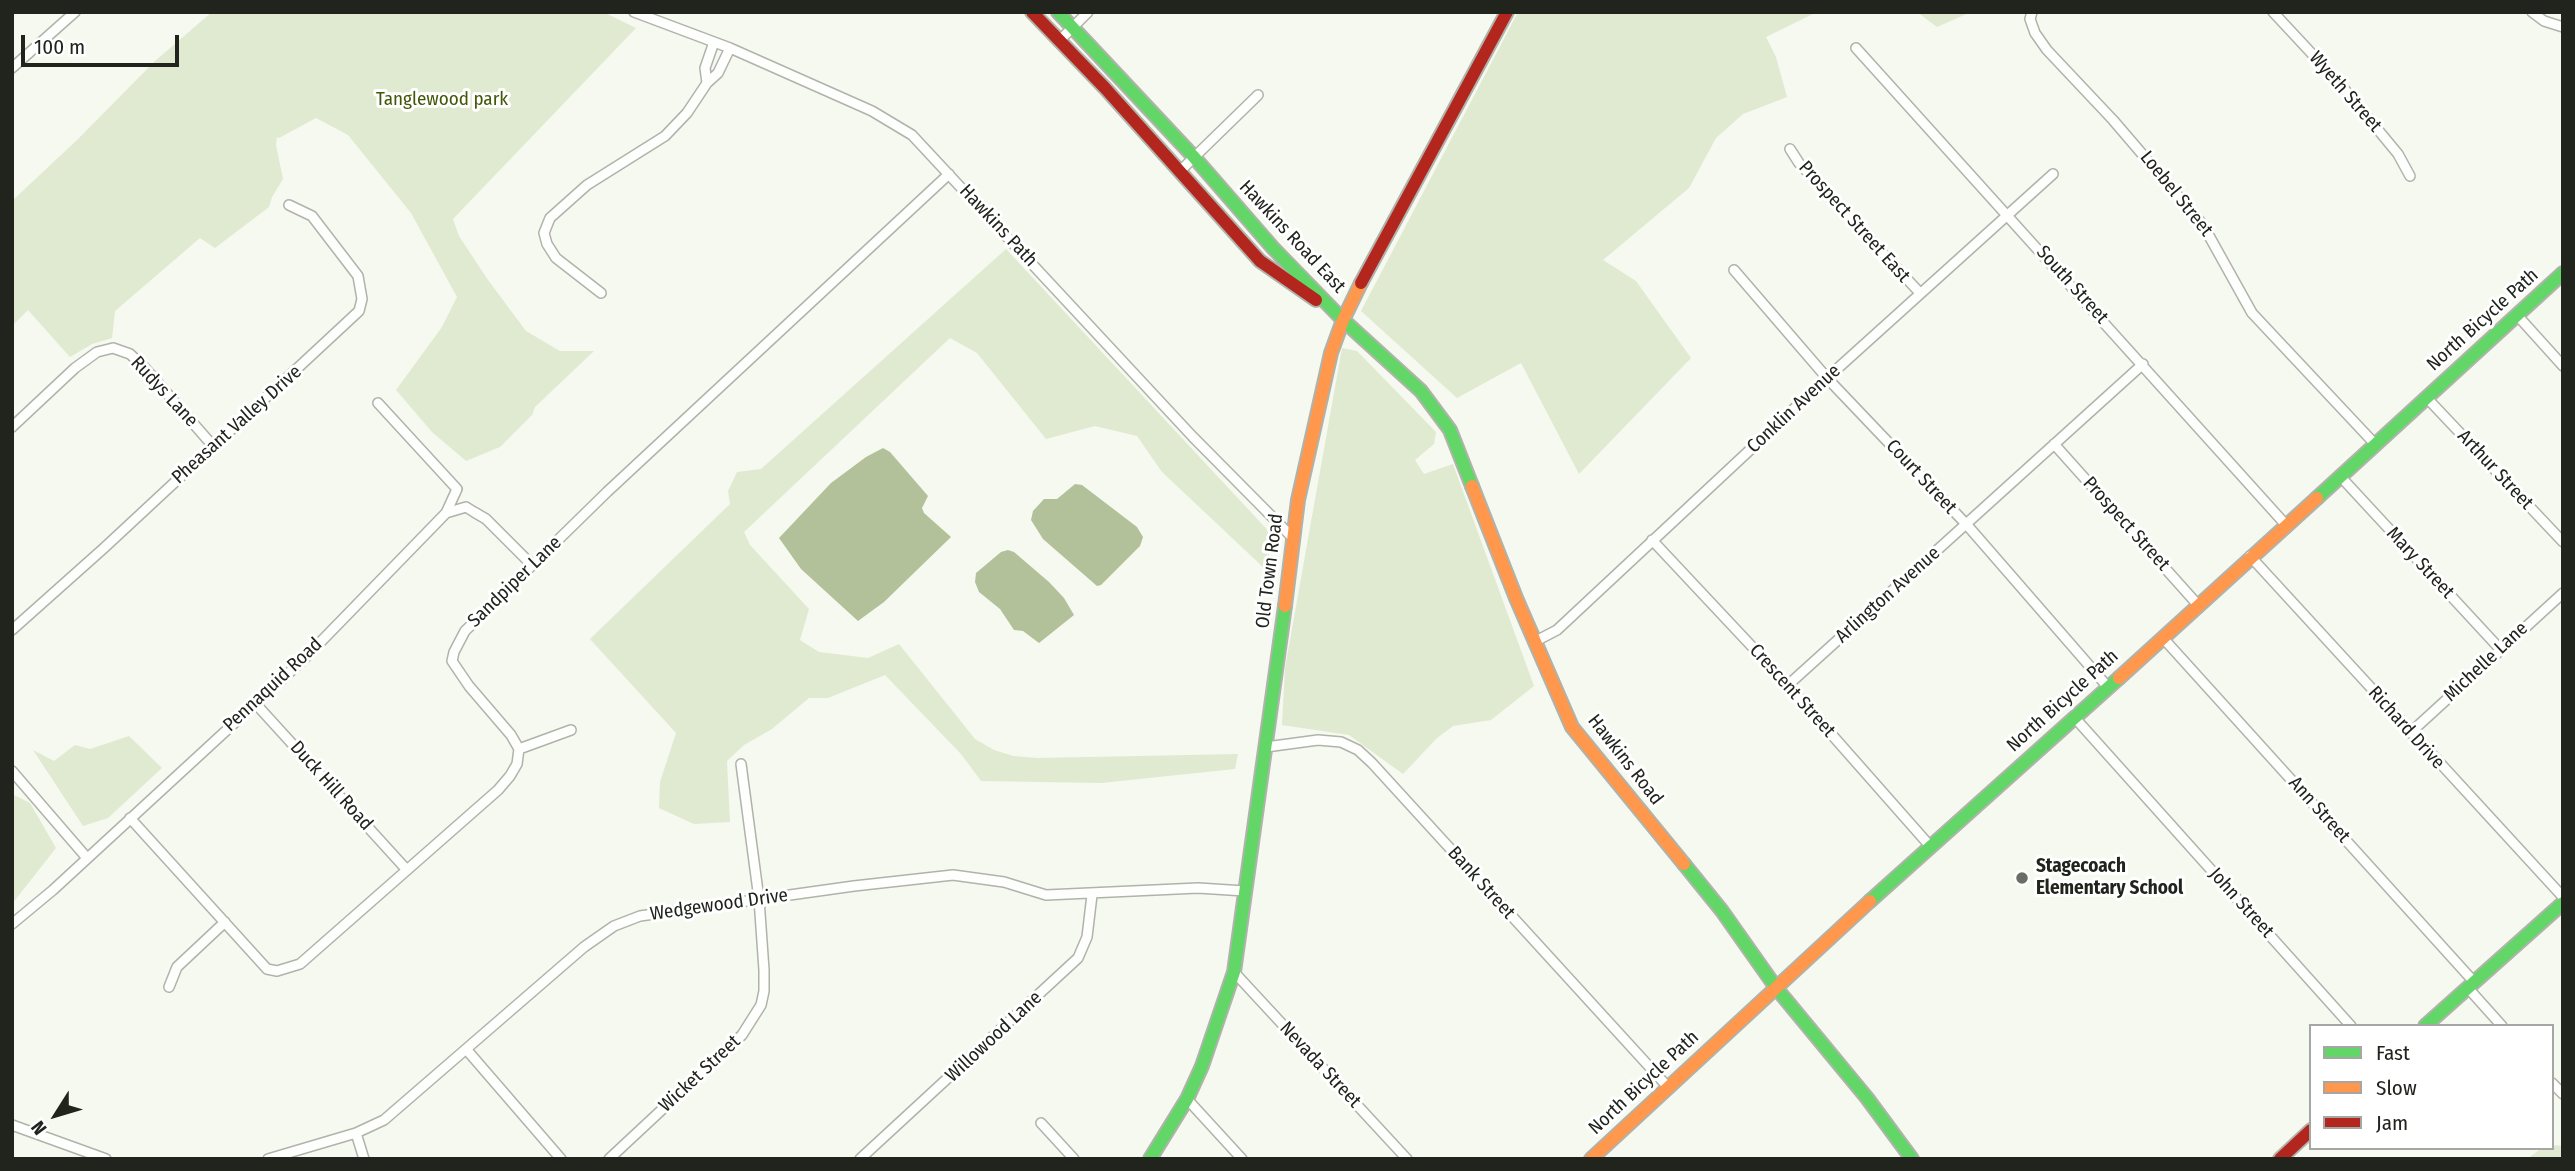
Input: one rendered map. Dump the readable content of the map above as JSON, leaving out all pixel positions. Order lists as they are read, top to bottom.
{
  "streets": {
    "street": [
      "Wyeth Street",
      "Loebel Street",
      "Prospect Street East",
      "Hawkins Path",
      "Hawkins Road East",
      "South Street",
      "North Bicycle Path",
      "Rudys Lane",
      "Conklin Avenue",
      "Pheasant Valley Drive",
      "Arthur Street",
      "Court Street",
      "Prospect Street",
      "Mary Street",
      "Old Town Road",
      "Sandpiper Lane",
      "Arlington Avenue",
      "Michelle Lane",
      "Pennaquid Road",
      "Crescent Street",
      "Richard Drive",
      "Hawkins Road",
      "Duck Hill Road",
      "Ann Street",
      "Bank Street",
      "John Street",
      "Wedgewood Drive",
      "Willowood Lane",
      "Nevada Street",
      "Wicket Street"
    ]
  },
  "crossings": [
    ["Loebel Street", "North Bicycle Path"],
    ["Prospect Street East", "Conklin Avenue"],
    ["Hawkins Path", "Old Town Road"],
    ["Hawkins Path", "Sandpiper Lane"],
    ["Hawkins Road East", "Old Town Road"],
    ["Hawkins Road East", "Hawkins Road"],
    ["South Street", "North Bicycle Path"],
    ["South Street", "Conklin Avenue"],
    ["South Street", "Arlington Avenue"],
    ["North Bicycle Path", "Arthur Street"],
    ["North Bicycle Path", "Court Street"],
    ["North Bicycle Path", "Prospect Street"],
    ["North Bicycle Path", "Mary Street"],
    ["North Bicycle Path", "Crescent Street"],
    ["North Bicycle Path", "Richard Drive"],
    ["North Bicycle Path", "Hawkins Road"],
    ["North Bicycle Path", "Ann Street"],
    ["North Bicycle Path", "Bank Street"],
    ["North Bicycle Path", "John Street"],
    ["Rudys Lane", "Pheasant Valley Drive"],
    ["Conklin Avenue", "Court Street"],
    ["Conklin Avenue", "Crescent Street"],
    ["Conklin Avenue", "Hawkins Road"],
    ["Court Street", "Arlington Avenue"],
    ["Prospect Street", "Arlington Avenue"],
    ["Mary Street", "Michelle Lane"],
    ["Old Town Road", "Hawkins Road"],
    ["Old Town Road", "Bank Street"],
    ["Old Town Road", "Wedgewood Drive"],
    ["Old Town Road", "Nevada Street"],
    ["Arlington Avenue", "Crescent Street"],
    ["Michelle Lane", "Richard Drive"],
    ["Pennaquid Road", "Duck Hill Road"],
    ["Wedgewood Drive", "Willowood Lane"],
    ["Wedgewood Drive", "Wicket Street"]
  ],
  "parks": ["Tanglewood park"],
  "places": ["Stagecoach Elementary School"],
  "legend": ["Fast", "Slow", "Jam"],
  "scale_bar": "100 m",
  "north": "bottom left"
}
